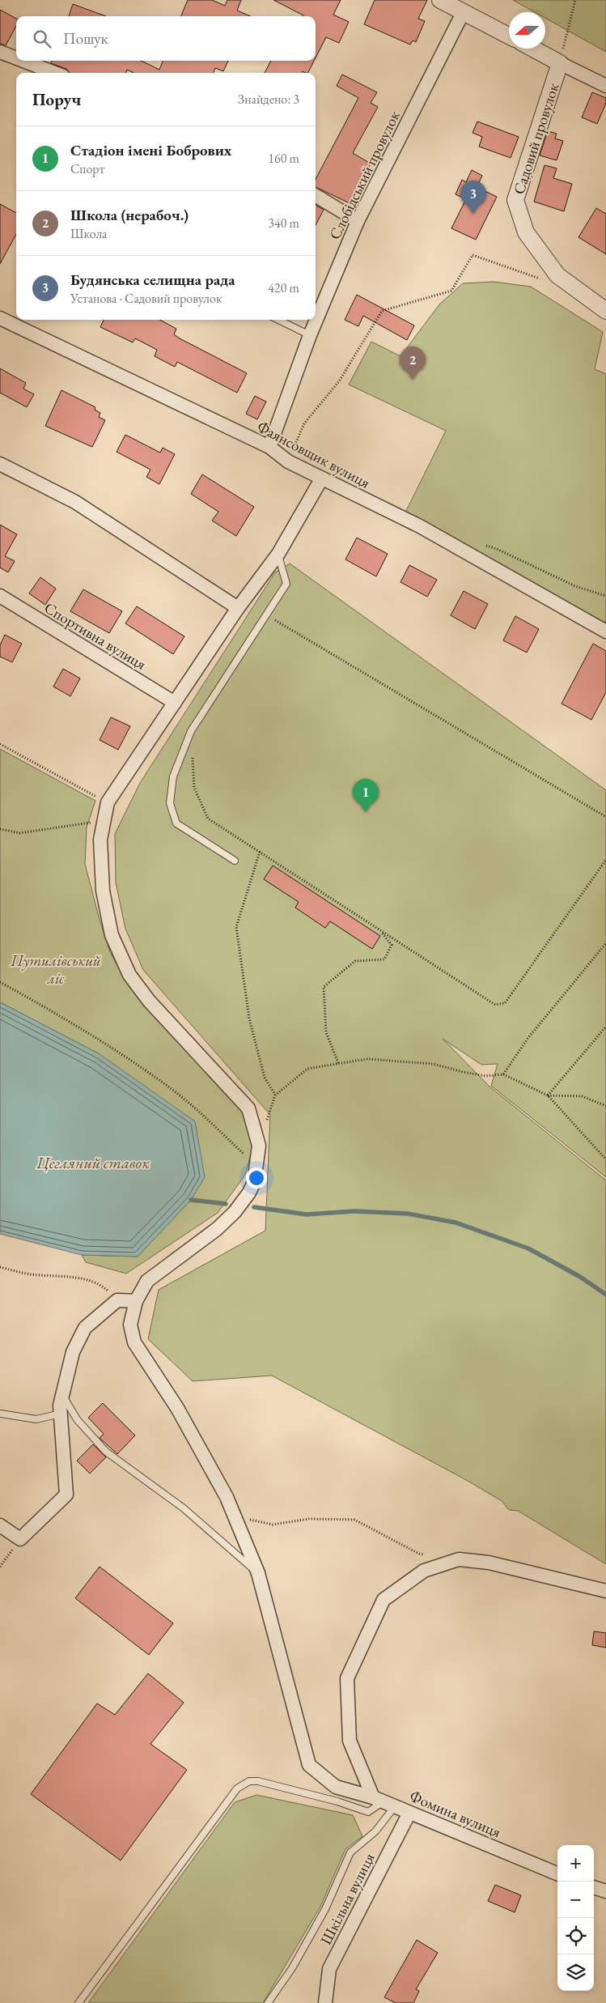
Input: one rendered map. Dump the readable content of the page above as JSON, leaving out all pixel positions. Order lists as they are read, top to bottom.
{
  "streets": {
    "street": [
      "Садовий провулок",
      "Слобідський провулок",
      "Фаянсовщик вулиця",
      "Спортивна вулиця",
      "Фомина вулиця",
      "Шкільна вулиця"
    ]
  },
  "crossings": [
    ["Слобідський провулок", "Фаянсовщик вулиця"],
    ["Фомина вулиця", "Шкільна вулиця"]
  ],
  "water": ["Цегляний ставок"],
  "parks": ["Путилівський ліс"],
  "north": "left",
  "page": {
    "search": "Пошук",
    "heading": ["Поруч", "Знайдено: 3"],
    "list": [
      {
        "mark": "1",
        "name": "Стадіон імені Бобрових",
        "note": "Спорт",
        "value": "160 m"
      },
      {
        "mark": "2",
        "name": "Школа (нерабоч.)",
        "note": "Школа",
        "value": "340 m"
      },
      {
        "mark": "3",
        "name": "Будянська селищна рада",
        "note": "Установа · Садовий провулок",
        "value": "420 m"
      }
    ],
    "pins": ["3", "2", "1"],
    "map_buttons": ["+", "−"]
  }
}
